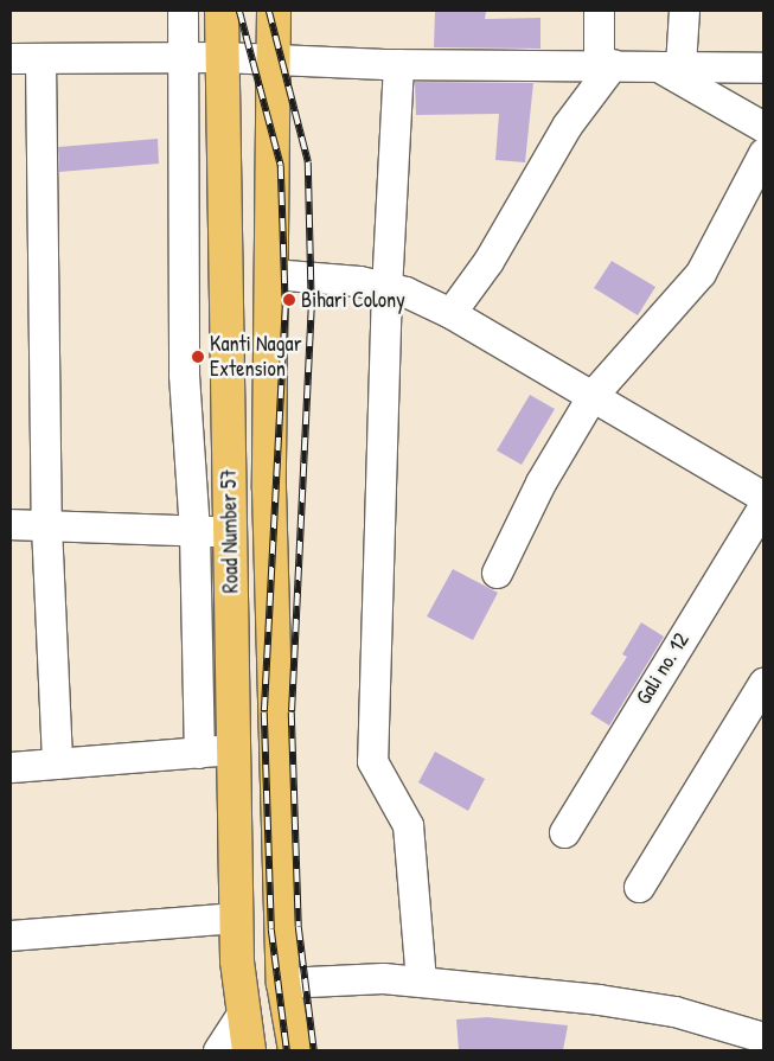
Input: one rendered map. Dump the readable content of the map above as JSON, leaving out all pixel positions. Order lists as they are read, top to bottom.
{
  "streets": {
    "main road": ["Road Number 57"],
    "street": ["Gali no. 12"]
  },
  "places": ["Bihari Colony", "Kanti Nagar Extension"]
}
